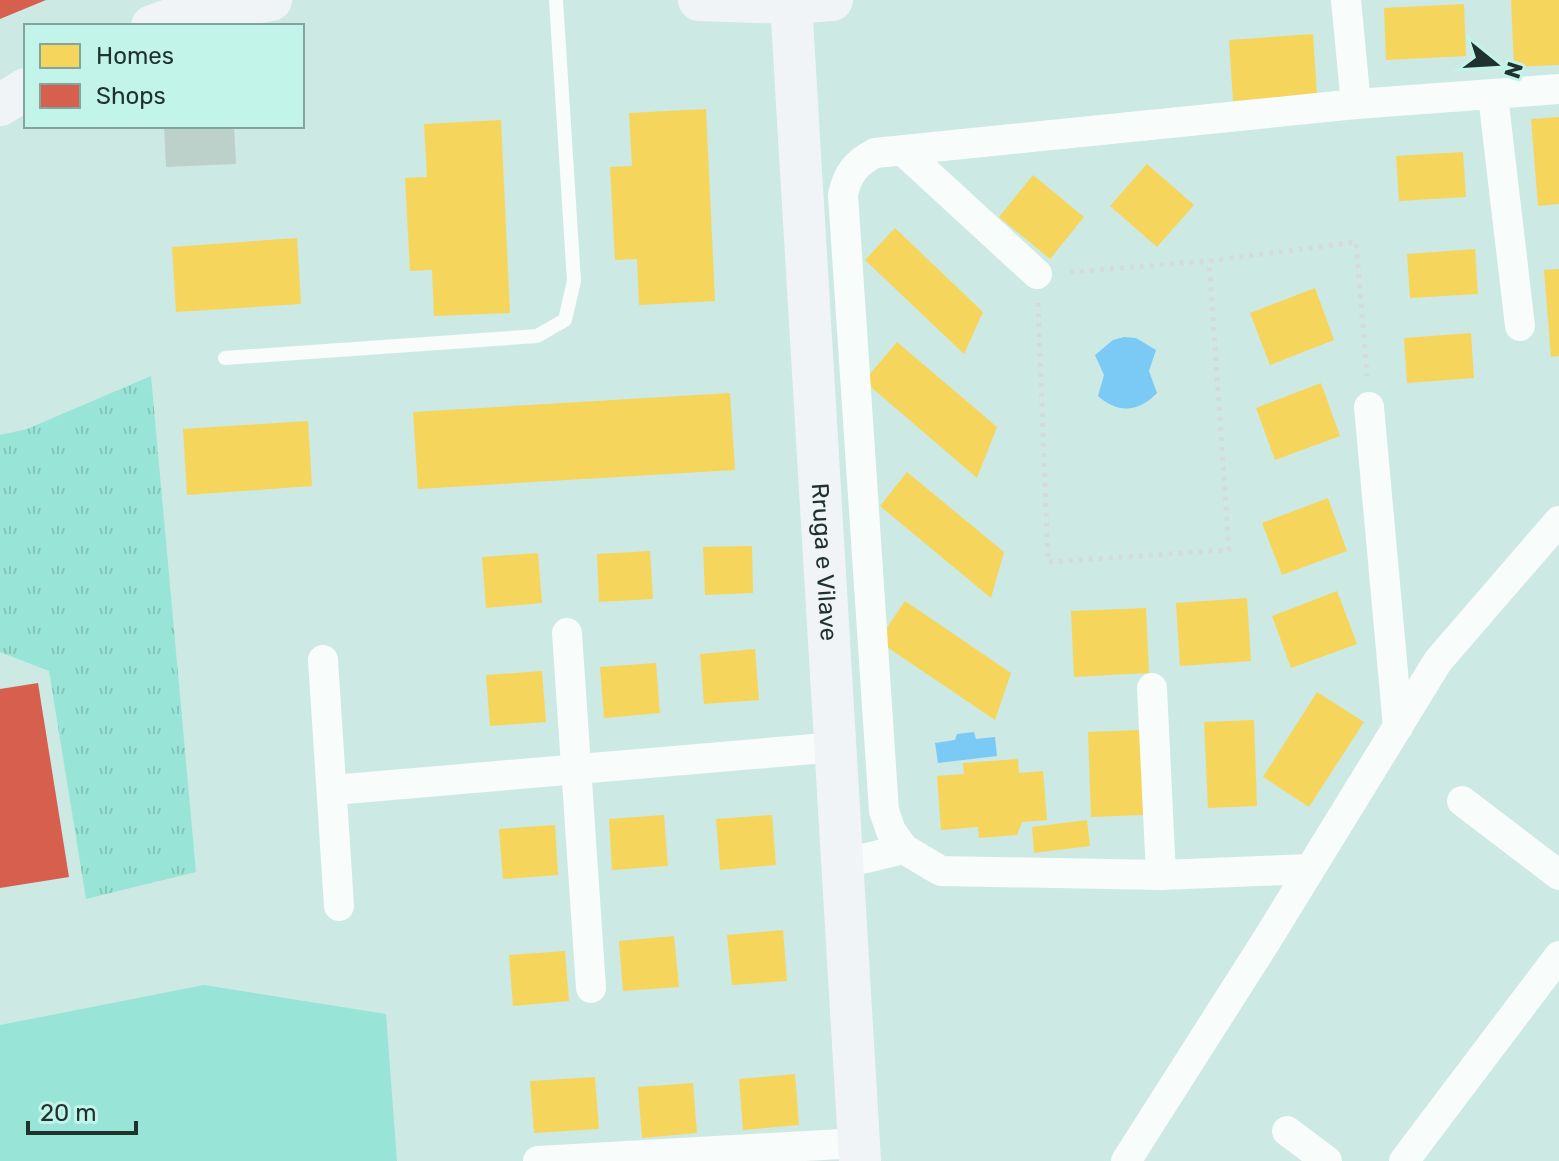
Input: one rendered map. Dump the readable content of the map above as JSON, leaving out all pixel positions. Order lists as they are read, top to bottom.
{
  "streets": {
    "street": ["Rruga e Vilave"]
  },
  "legend": ["Homes", "Shops"],
  "scale_bar": "20 m",
  "north": "right"
}
